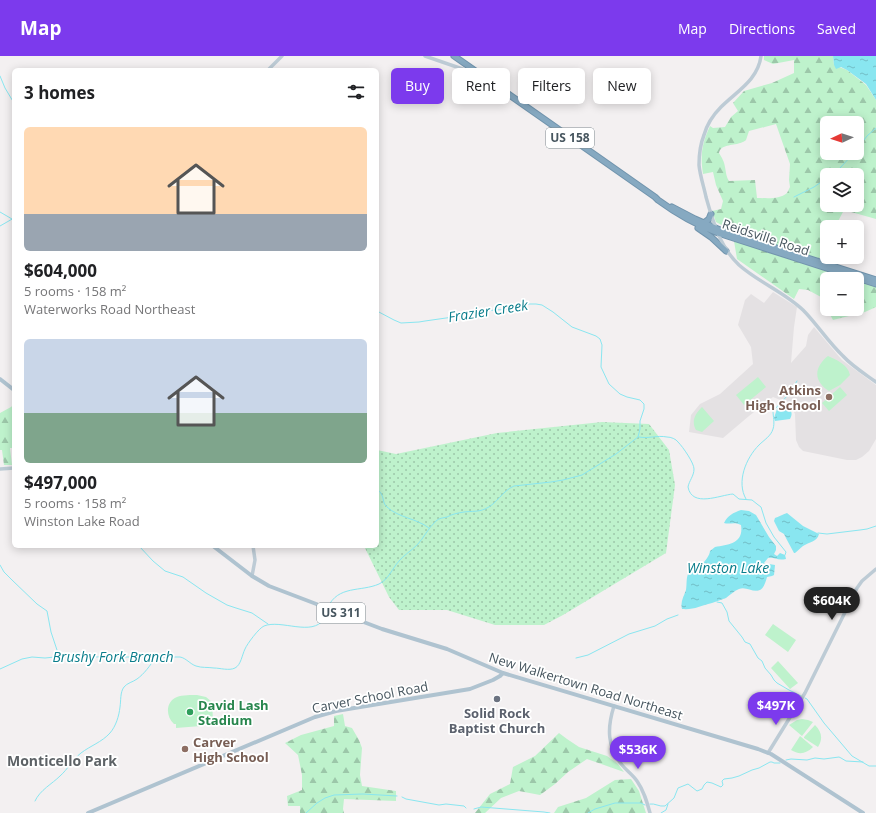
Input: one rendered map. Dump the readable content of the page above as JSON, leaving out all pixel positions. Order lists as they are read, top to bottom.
{
  "streets": {
    "highway": ["US 158", "Reidsville Road"],
    "main road": ["US 311", "New Walkertown Road Northeast", "Carver School Road"]
  },
  "crossings": [
    ["New Walkertown Road Northeast", "Carver School Road"]
  ],
  "districts": ["Monticello Park"],
  "water": ["Frazier Creek", "Winston Lake", "Brushy Fork Branch"],
  "places": [
    "Atkins High School",
    "Solid Rock Baptist Church",
    "David Lash Stadium",
    "Carver High School"
  ],
  "north": "left",
  "page": {
    "header": "Map",
    "nav": ["Map", "Directions", "Saved"],
    "chip": [
      "Buy",
      "Rent",
      "Filters",
      "New"
    ],
    "heading": "3 homes",
    "map_buttons": ["+", "−"],
    "list": [
      {
        "name": "$604,000",
        "note": "5 rooms · 158 m² · Waterworks Road Northeast"
      },
      {
        "name": "$497,000",
        "note": "5 rooms · 158 m² · Winston Lake Road"
      }
    ],
    "price": ["$604K", "$497K", "$536K"]
  }
}
